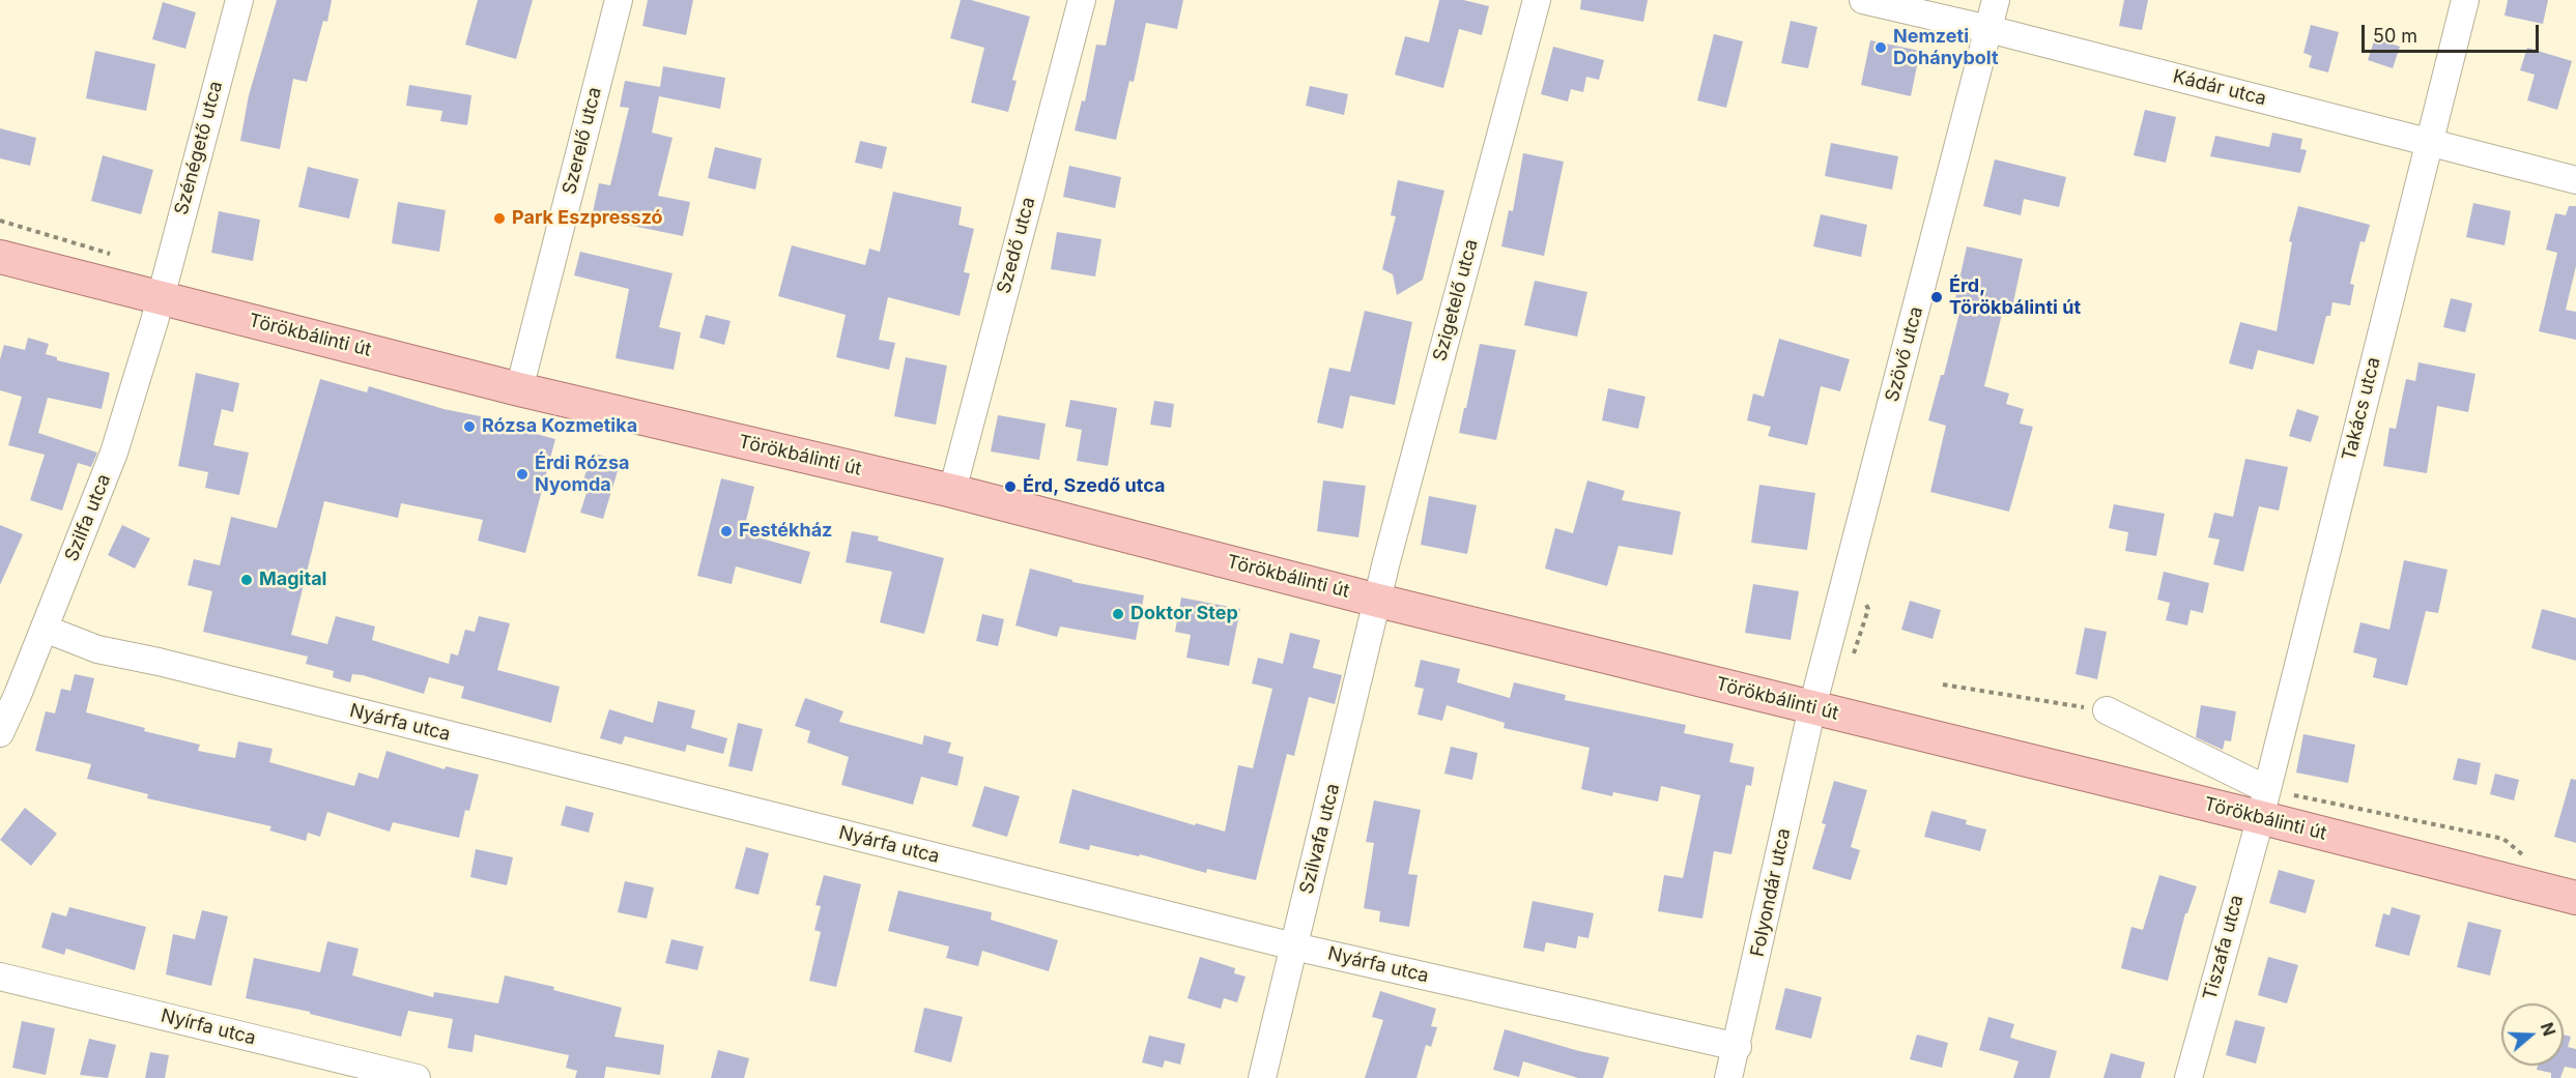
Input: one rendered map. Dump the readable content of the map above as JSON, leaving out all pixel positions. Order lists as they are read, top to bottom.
{
  "streets": {
    "main road": ["Törökbálinti út"],
    "street": [
      "Kádár utca",
      "Szerelő utca",
      "Szénégető utca",
      "Szedő utca",
      "Szigetelő utca",
      "Szövő utca",
      "Takács utca",
      "Szilfa utca",
      "Nyárfa utca",
      "Szilvafa utca",
      "Folyondár utca",
      "Tiszafa utca",
      "Nyírfa utca"
    ]
  },
  "crossings": [
    ["Kádár utca", "Szövő utca"],
    ["Kádár utca", "Takács utca"],
    ["Szerelő utca", "Törökbálinti út"],
    ["Szénégető utca", "Törökbálinti út"],
    ["Szénégető utca", "Szilfa utca"],
    ["Szedő utca", "Törökbálinti út"],
    ["Szigetelő utca", "Törökbálinti út"],
    ["Szigetelő utca", "Szilvafa utca"],
    ["Törökbálinti út", "Szövő utca"],
    ["Törökbálinti út", "Takács utca"],
    ["Törökbálinti út", "Szilfa utca"],
    ["Törökbálinti út", "Szilvafa utca"],
    ["Törökbálinti út", "Folyondár utca"],
    ["Törökbálinti út", "Tiszafa utca"],
    ["Szövő utca", "Folyondár utca"],
    ["Takács utca", "Tiszafa utca"],
    ["Szilfa utca", "Nyárfa utca"],
    ["Nyárfa utca", "Szilvafa utca"],
    ["Nyárfa utca", "Folyondár utca"]
  ],
  "places": [
    "Nemzeti Dohánybolt",
    "Park Eszpresszó",
    "Érd, Törökbálinti út",
    "Rózsa Kozmetika",
    "Érdi Rózsa Nyomda",
    "Érd, Szedő utca",
    "Festékház",
    "Magital",
    "Doktor Step"
  ],
  "scale_bar": "50 m",
  "north": "right"
}
